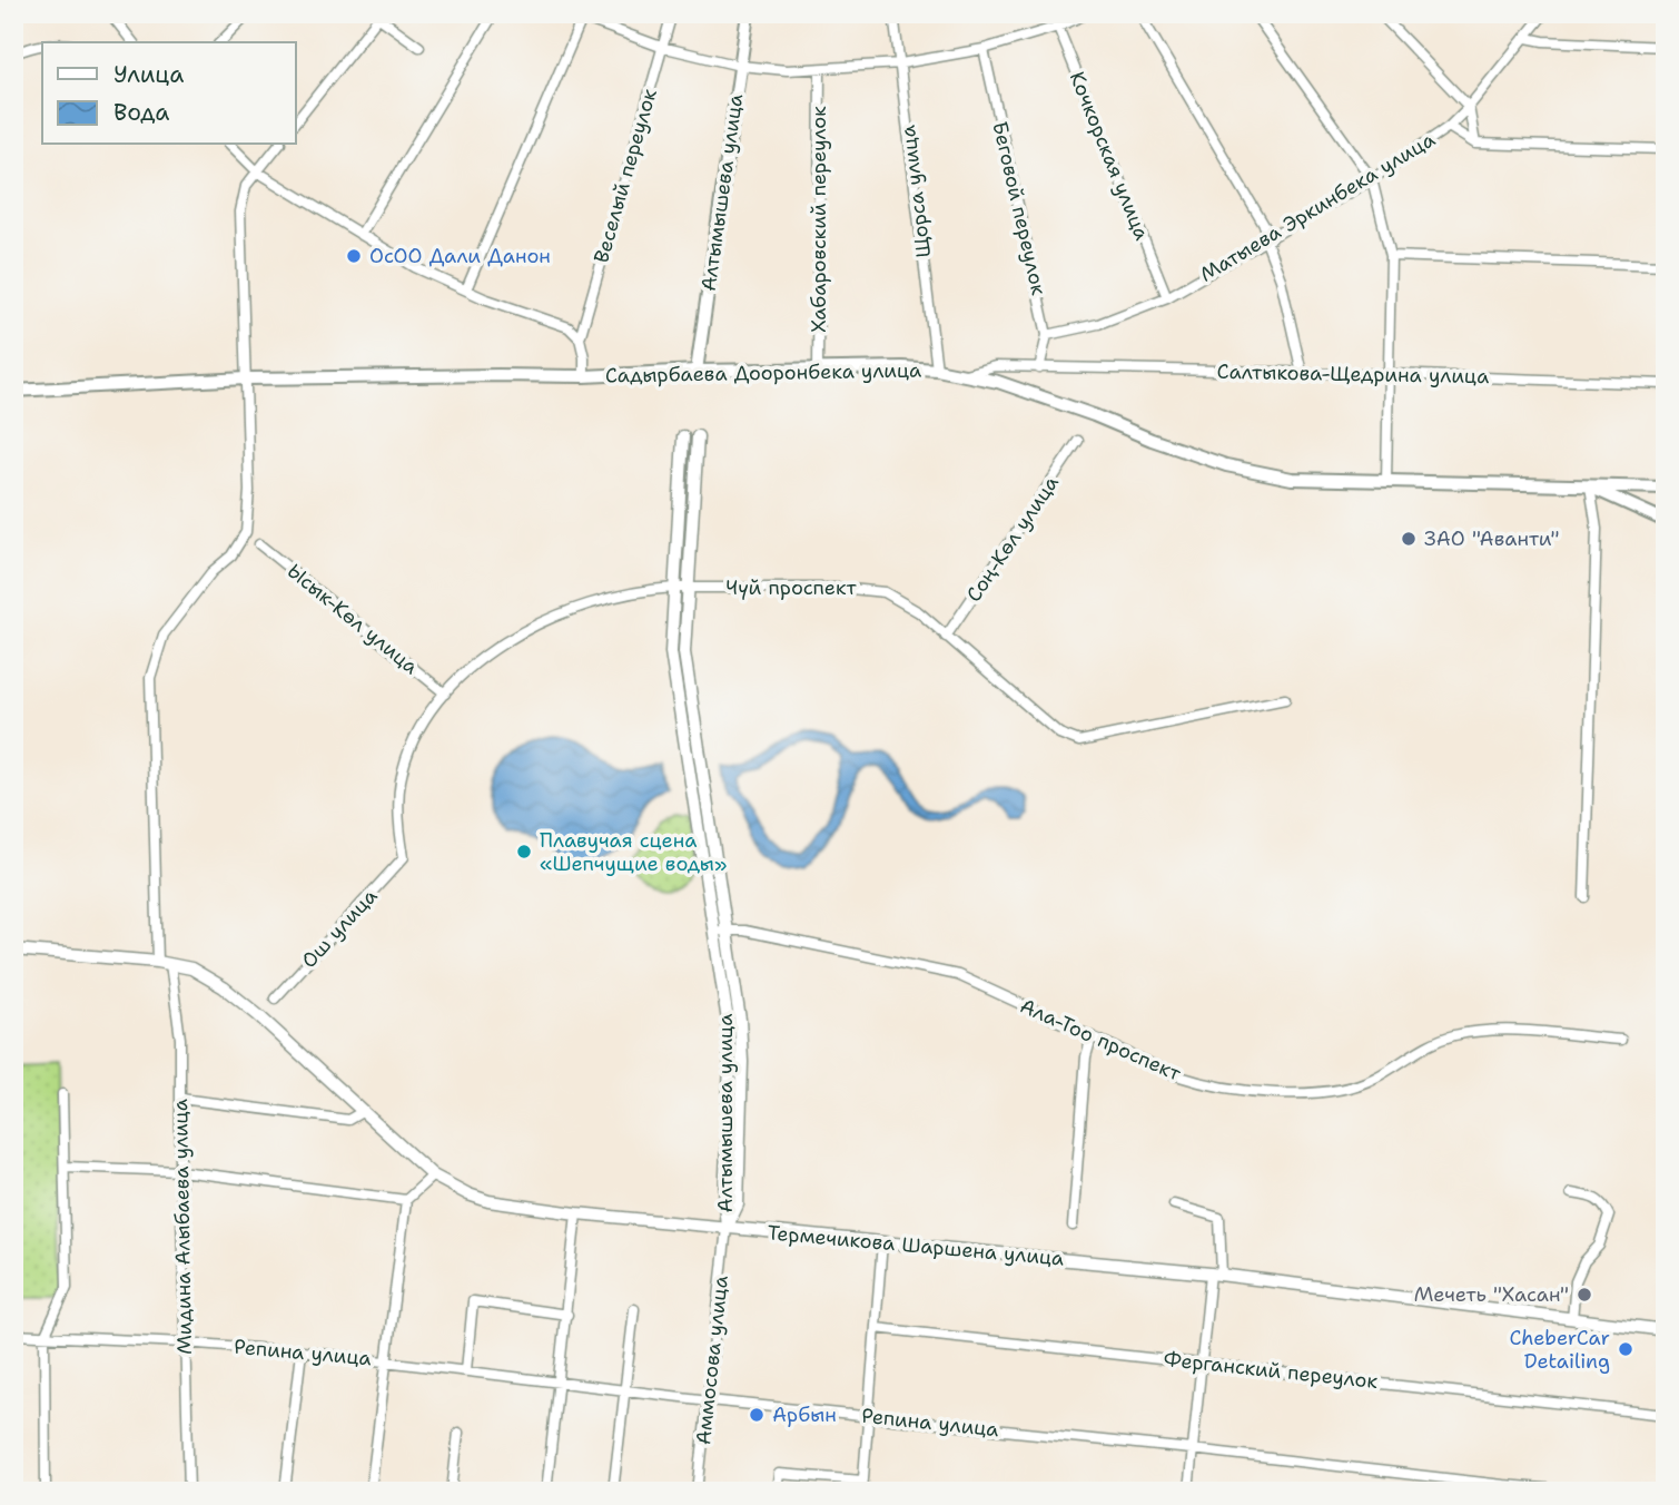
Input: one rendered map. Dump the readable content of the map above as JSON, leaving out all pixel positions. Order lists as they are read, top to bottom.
{
  "streets": {
    "main road": ["Алтымышева улица", "Садырбаева Дооронбека улица"],
    "street": [
      "Кочкорская улица",
      "Веселый переулок",
      "Щорса улица",
      "Матыева Эркинбека улица",
      "Беговой переулок",
      "Хабаровский переулок",
      "Салтыкова-Щедрина улица",
      "Соң-Көл улица",
      "Чүй проспект",
      "Ысык-Көл улица",
      "Ош улица",
      "Ала-Тоо проспект",
      "Мидина Алыбаева улица",
      "Термечикова Шаршена улица",
      "Репина улица",
      "Аммосова улица",
      "Ферганский переулок"
    ]
  },
  "crossings": [
    ["Кочкорская улица", "Матыева Эркинбека улица"],
    ["Щорса улица", "Садырбаева Дооронбека улица"],
    ["Алтымышева улица", "Садырбаева Дооронбека улица"],
    ["Алтымышева улица", "Чүй проспект"],
    ["Алтымышева улица", "Ала-Тоо проспект"],
    ["Алтымышева улица", "Термечикова Шаршена улица"],
    ["Алтымышева улица", "Аммосова улица"],
    ["Матыева Эркинбека улица", "Беговой переулок"],
    ["Беговой переулок", "Салтыкова-Щедрина улица"],
    ["Хабаровский переулок", "Садырбаева Дооронбека улица"],
    ["Садырбаева Дооронбека улица", "Салтыкова-Щедрина улица"],
    ["Садырбаева Дооронбека улица", "Мидина Алыбаева улица"],
    ["Соң-Көл улица", "Чүй проспект"],
    ["Чүй проспект", "Ысык-Көл улица"],
    ["Чүй проспект", "Ош улица"],
    ["Мидина Алыбаева улица", "Термечикова Шаршена улица"],
    ["Мидина Алыбаева улица", "Репина улица"],
    ["Термечикова Шаршена улица", "Аммосова улица"],
    ["Репина улица", "Аммосова улица"]
  ],
  "places": [
    "ОсОО Дали Данон",
    "ЗАО \"Аванти\"",
    "Плавучая сцена «Шепчущие воды»",
    "Мечеть \"Хасан\"",
    "CheberCar Detailing",
    "Арбын"
  ],
  "legend": ["Улица", "Вода"]
}
